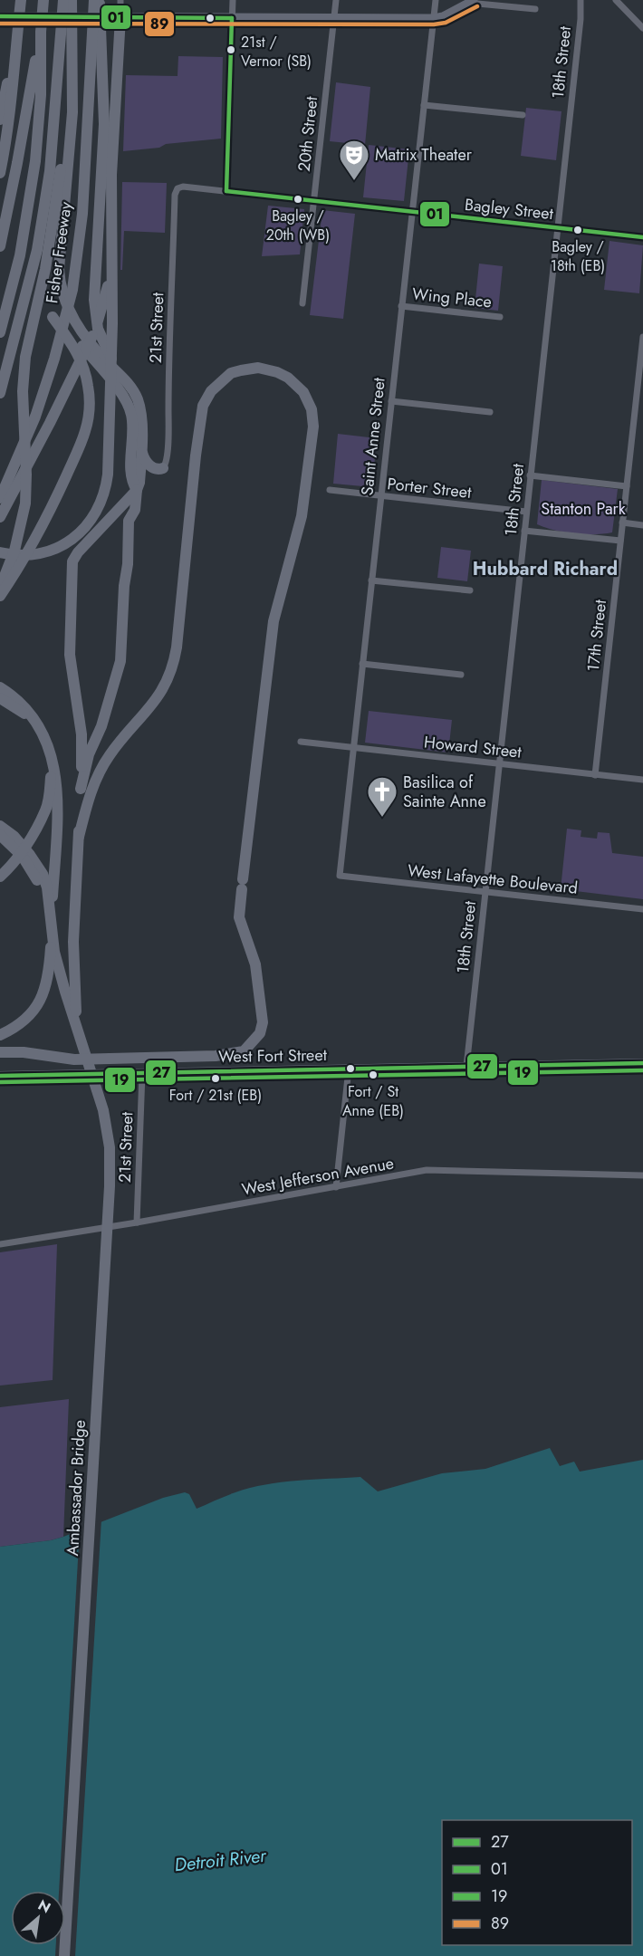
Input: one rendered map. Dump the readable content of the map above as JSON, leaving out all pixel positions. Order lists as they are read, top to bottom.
{
  "streets": {
    "highway": ["Fisher Freeway", "Ambassador Bridge"],
    "main road": ["West Fort Street"],
    "street": [
      "18th Street",
      "20th Street",
      "Bagley Street",
      "Wing Place",
      "21st Street",
      "Saint Anne Street",
      "Porter Street",
      "17th Street",
      "Howard Street",
      "West Lafayette Boulevard",
      "West Jefferson Avenue"
    ]
  },
  "crossings": [
    ["18th Street", "Bagley Street"],
    ["18th Street", "Porter Street"],
    ["18th Street", "Howard Street"],
    ["18th Street", "West Lafayette Boulevard"],
    ["18th Street", "West Fort Street"],
    ["20th Street", "Bagley Street"],
    ["Bagley Street", "21st Street"],
    ["Bagley Street", "Saint Anne Street"],
    ["Wing Place", "Saint Anne Street"],
    ["21st Street", "West Fort Street"],
    ["21st Street", "West Jefferson Avenue"],
    ["Saint Anne Street", "Porter Street"],
    ["Saint Anne Street", "Howard Street"],
    ["Saint Anne Street", "West Lafayette Boulevard"],
    ["17th Street", "Howard Street"]
  ],
  "districts": ["Hubbard Richard"],
  "water": ["Detroit River"],
  "parks": ["Stanton Park"],
  "places": {
    "other": [
      "21st / Vernor (SB)",
      "Bagley / 20th (WB)",
      "Bagley / 18th (EB)",
      "Fort / St Anne (EB)",
      "Fort / 21st (EB)"
    ],
    "theatre": ["Matrix Theater"],
    "church": ["Basilica of Sainte Anne"]
  },
  "lines": [
    "transit line 89",
    "transit line 01",
    "transit line 27",
    "transit line 19"
  ],
  "legend": [
    "27",
    "01",
    "19",
    "89"
  ],
  "north": "top right"
}
